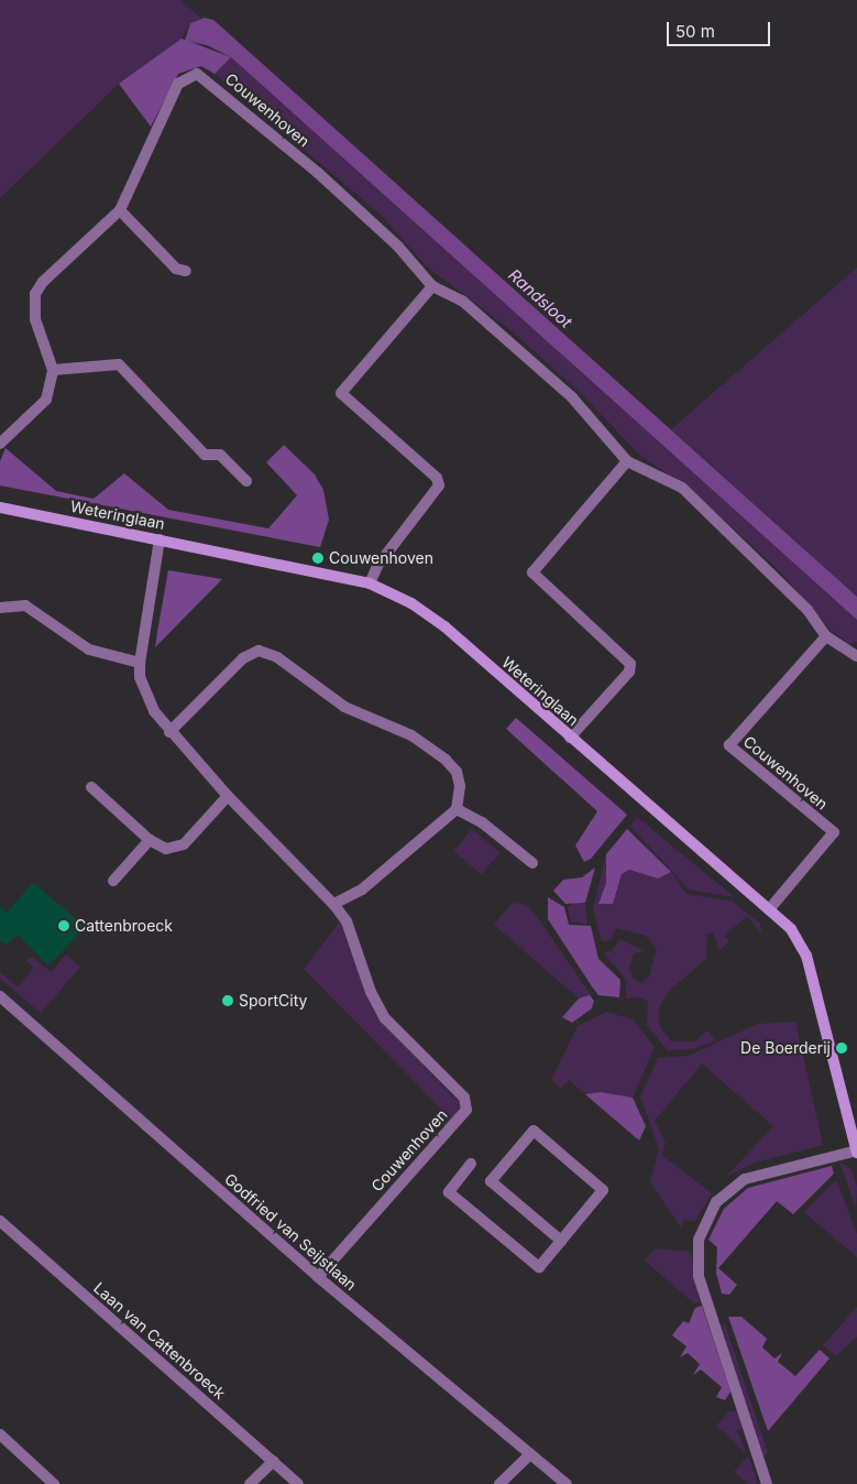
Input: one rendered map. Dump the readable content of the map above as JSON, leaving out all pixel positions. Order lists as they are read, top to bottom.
{
  "streets": {
    "street": [
      "Couwenhoven",
      "Weteringlaan",
      "Godfried van Seijstlaan",
      "Laan van Cattenbroeck"
    ]
  },
  "crossings": [
    ["Couwenhoven", "Weteringlaan"],
    ["Couwenhoven", "Godfried van Seijstlaan"]
  ],
  "water": ["Randsloot"],
  "places": [
    "Couwenhoven",
    "Cattenbroeck",
    "SportCity",
    "De Boerderij"
  ],
  "scale_bar": "50 m"
}
